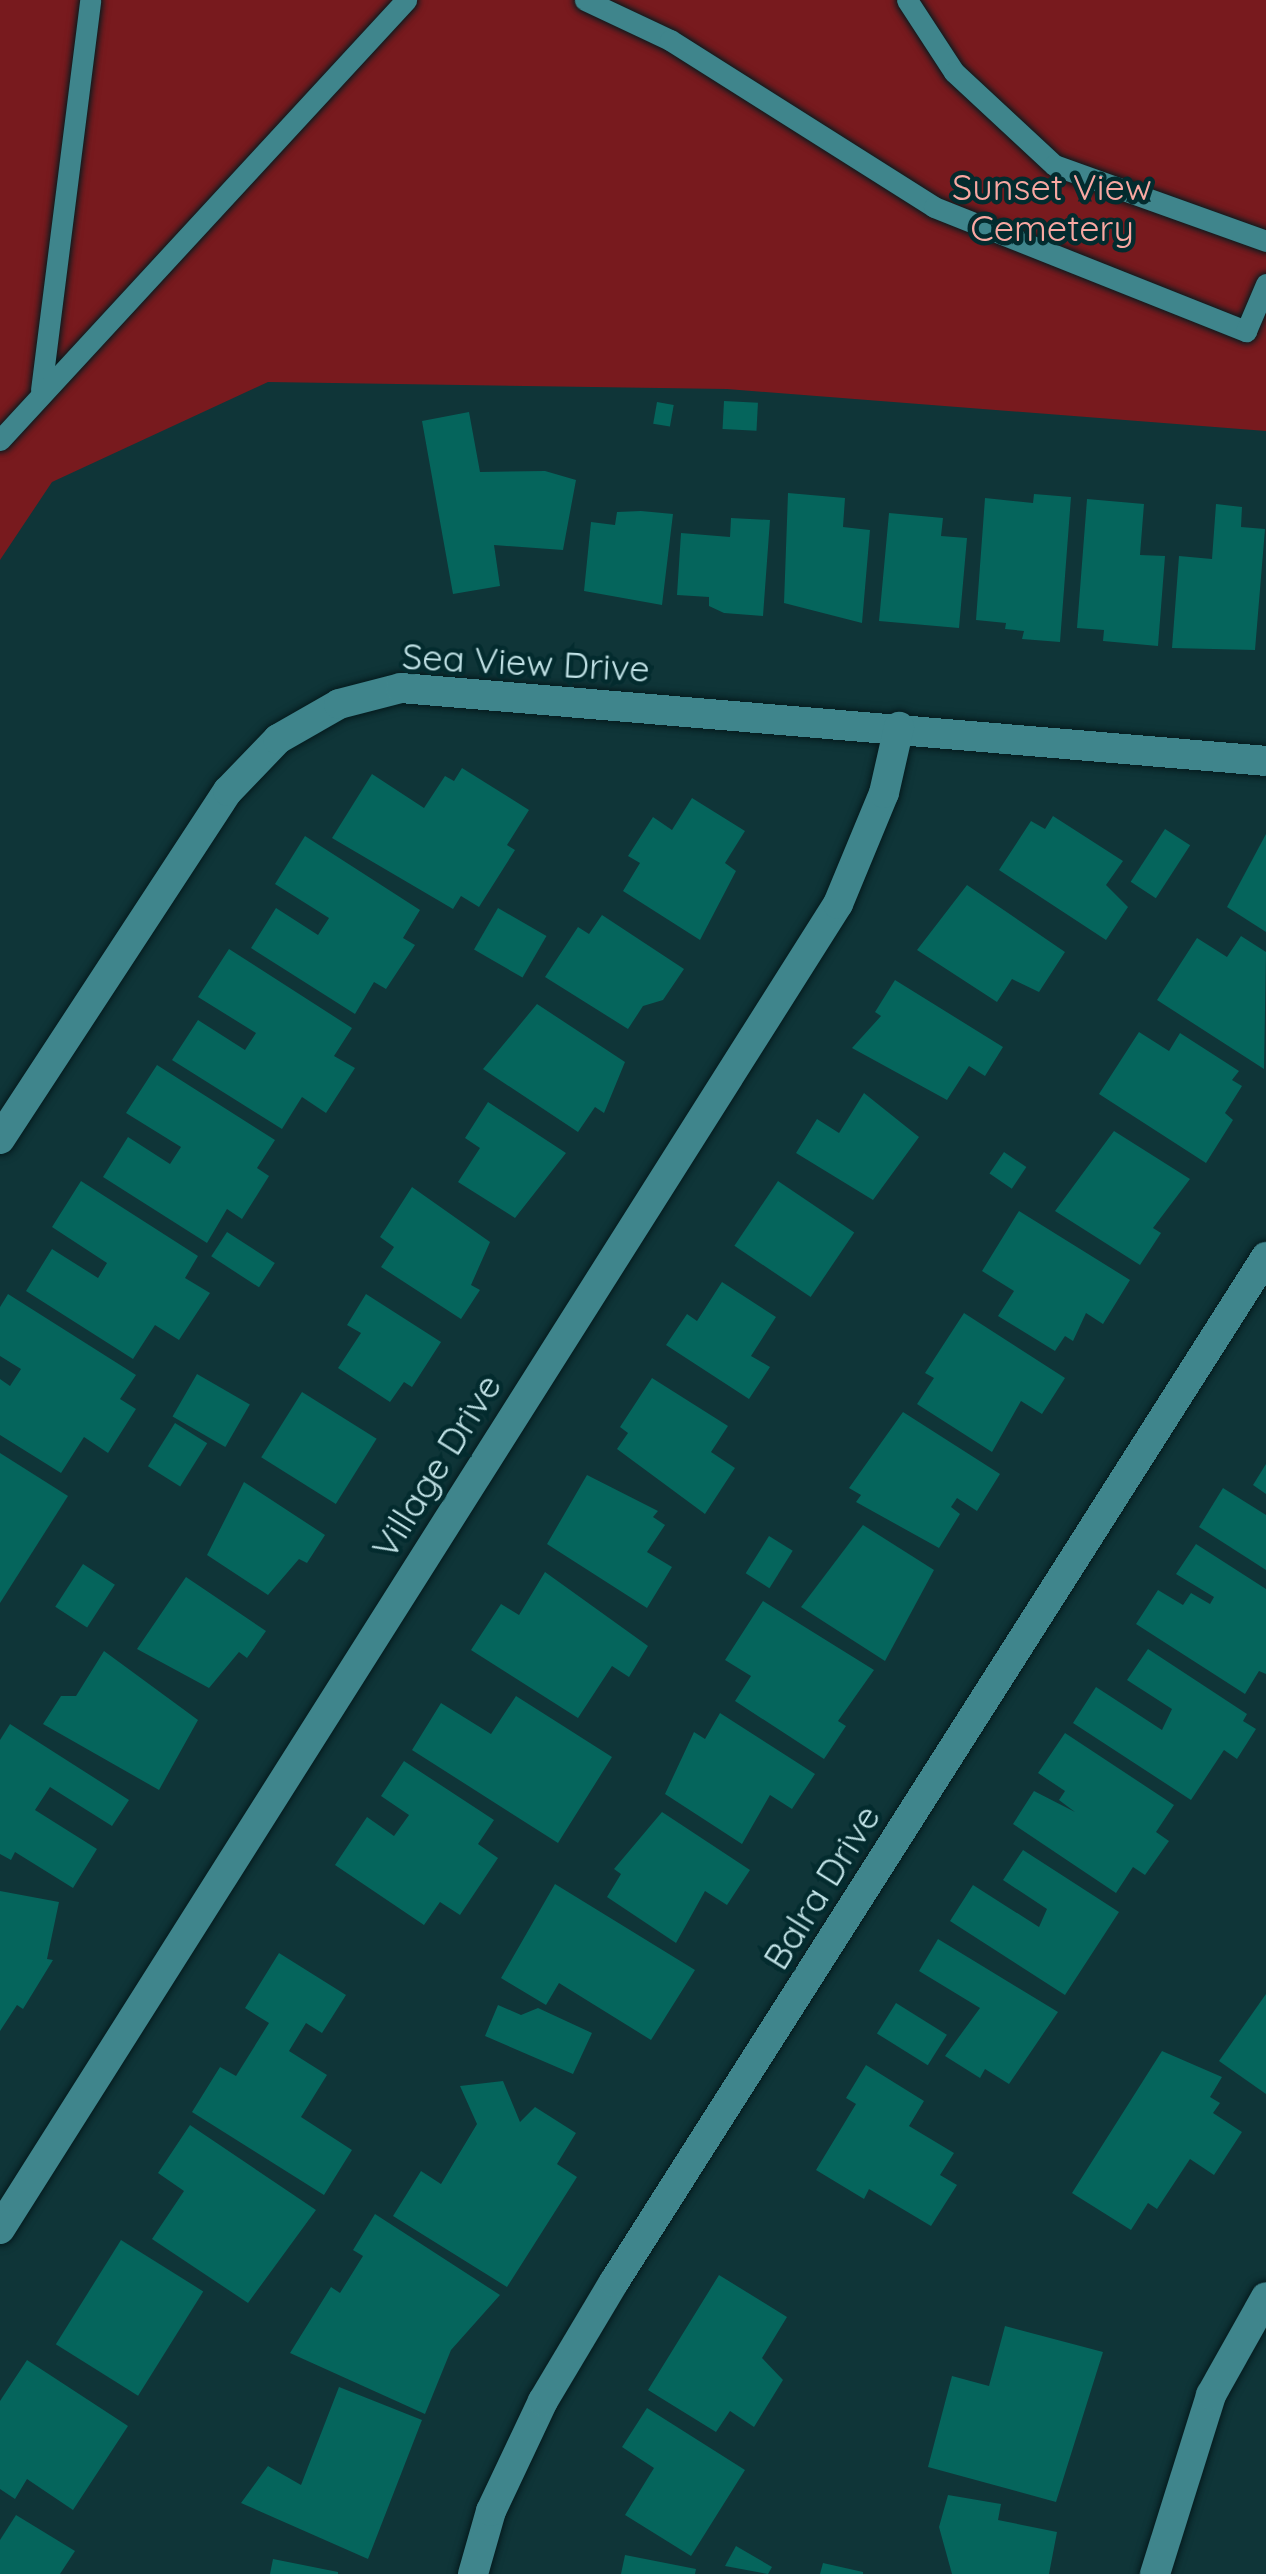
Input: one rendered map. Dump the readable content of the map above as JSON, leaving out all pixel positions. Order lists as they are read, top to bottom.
{
  "streets": {
    "street": ["Sea View Drive", "Village Drive", "Balra Drive"]
  },
  "crossings": [
    ["Sea View Drive", "Village Drive"]
  ],
  "parks": ["Sunset View Cemetery"]
}
